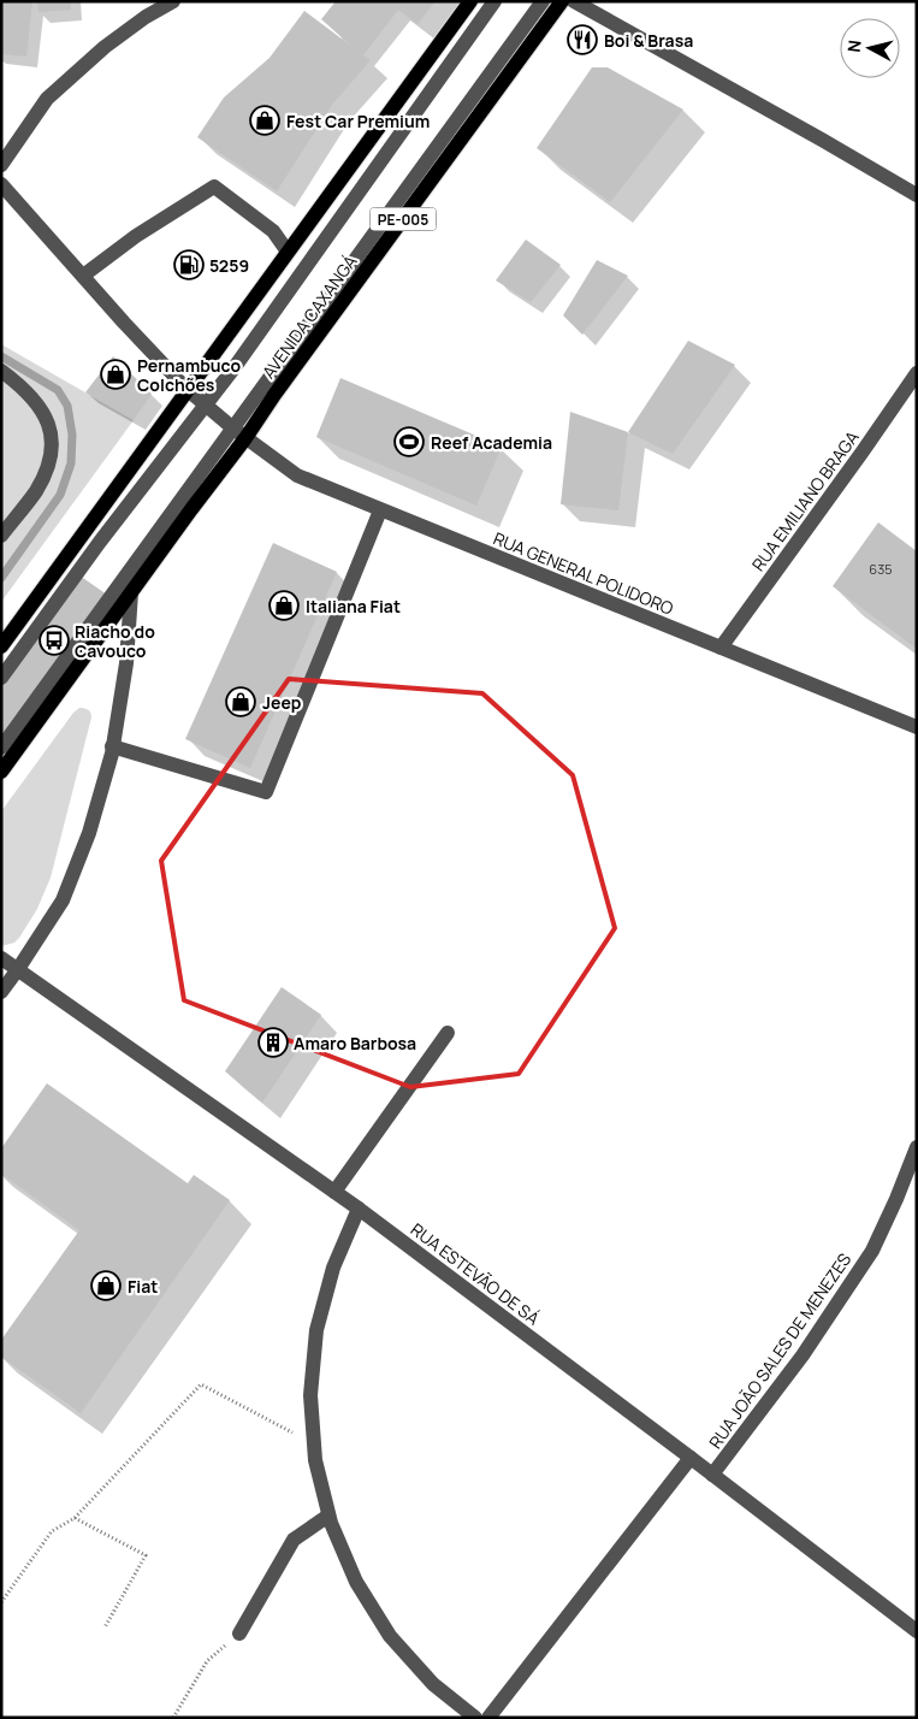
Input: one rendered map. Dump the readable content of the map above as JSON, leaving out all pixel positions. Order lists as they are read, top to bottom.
{
  "streets": {
    "main road": ["PE-005", "AVENIDA CAXANGÁ"],
    "street": [
      "RUA EMILIANO BRAGA",
      "RUA GENERAL POLIDORO",
      "RUA ESTEVÃO DE SÁ",
      "RUA JOÃO SALES DE MENEZES"
    ]
  },
  "crossings": [
    ["AVENIDA CAXANGÁ", "RUA GENERAL POLIDORO"],
    ["RUA EMILIANO BRAGA", "RUA GENERAL POLIDORO"],
    ["RUA ESTEVÃO DE SÁ", "RUA JOÃO SALES DE MENEZES"]
  ],
  "places": {
    "restaurant": ["Boi & Brasa"],
    "shop": [
      "Fest Car Premium",
      "Pernambuco Colchões",
      "Italiana Fiat",
      "Jeep",
      "Fiat"
    ],
    "fuel station": ["5259"],
    "sports": ["Reef Academia"],
    "bus stop": ["Riacho do Cavouco"],
    "building": ["Amaro Barbosa"]
  },
  "house_numbers": ["635"],
  "north": "left"
}
